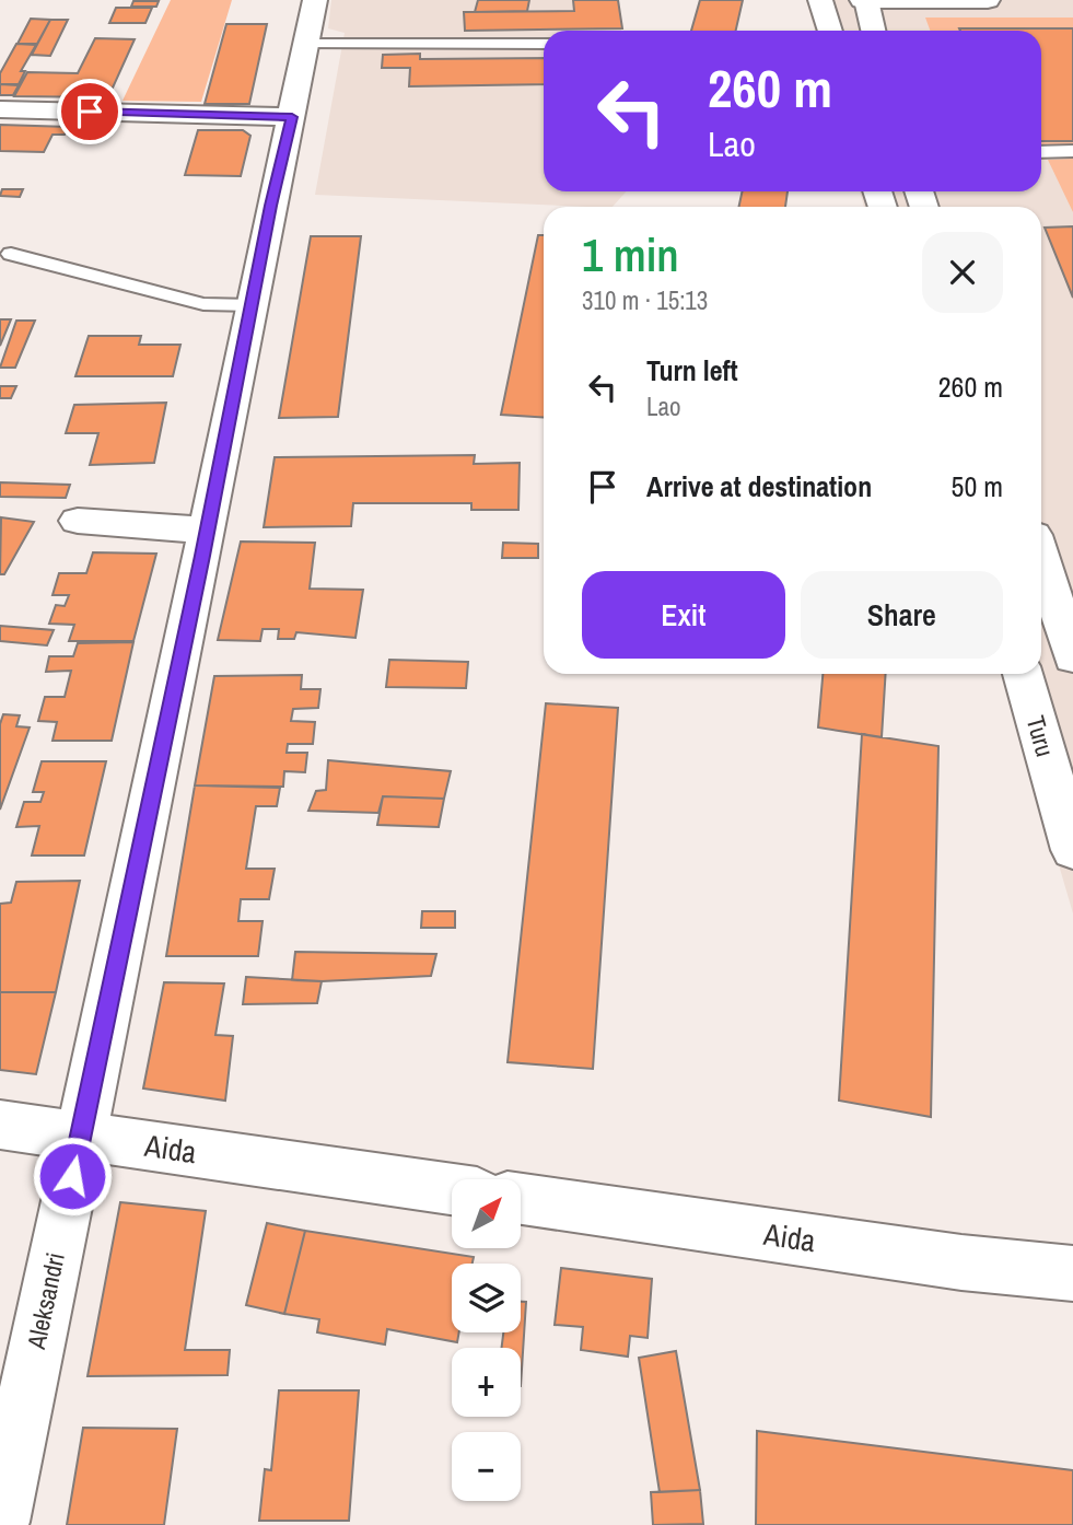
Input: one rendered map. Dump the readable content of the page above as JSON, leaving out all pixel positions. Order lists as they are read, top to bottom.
{
  "streets": {
    "street": ["Turu", "Aida", "Aleksandri"]
  },
  "crossings": [
    ["Aida", "Aleksandri"]
  ],
  "north": "top right",
  "page": {
    "turn": ["260 m", "Lao"],
    "heading": ["1 min", "310 m · 15:13"],
    "list": [
      {
        "name": "Turn left",
        "note": "Lao",
        "value": "260 m"
      },
      {
        "name": "Arrive at destination",
        "value": "50 m"
      }
    ],
    "buttons": ["Exit", "Share"],
    "map_buttons": ["+", "−"]
  }
}
